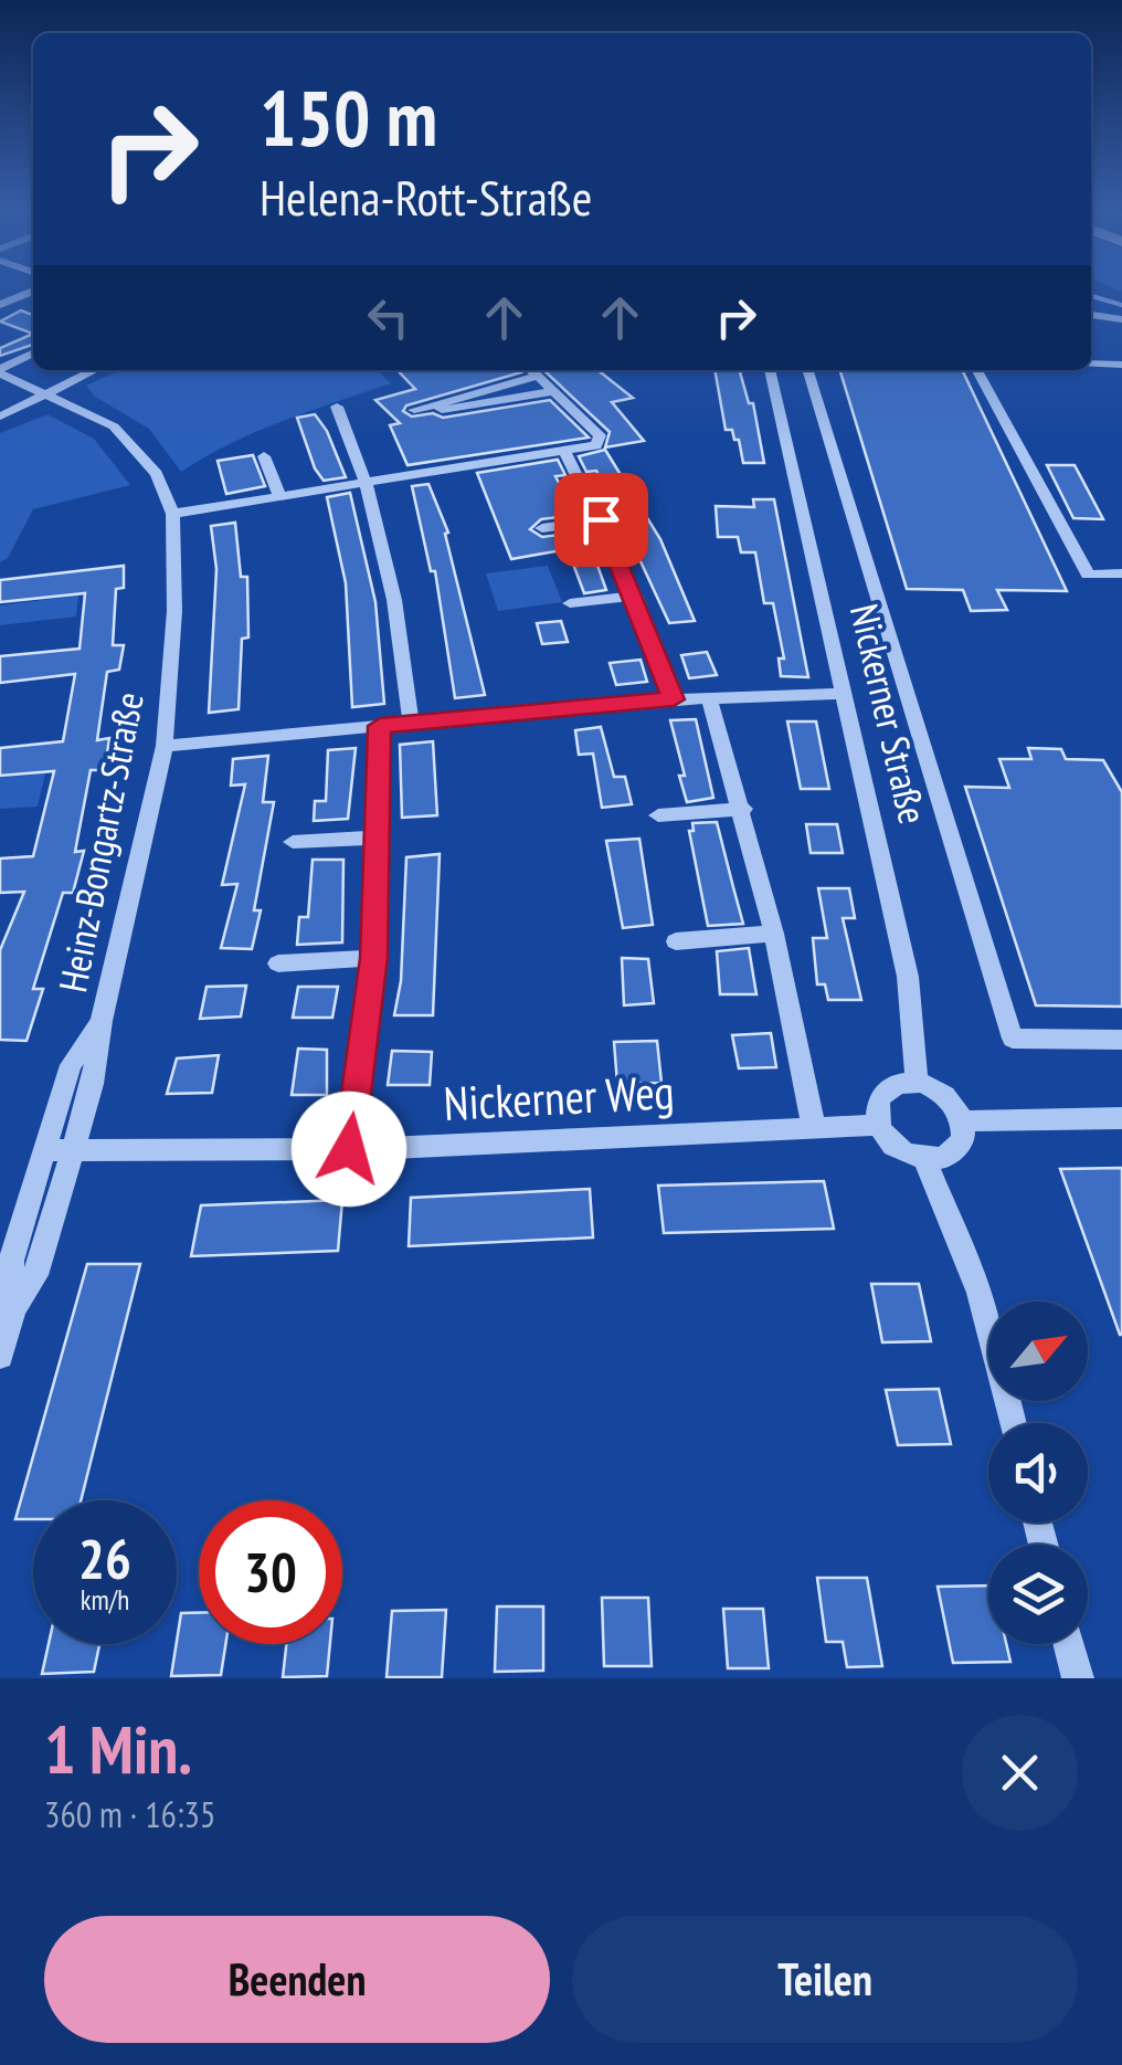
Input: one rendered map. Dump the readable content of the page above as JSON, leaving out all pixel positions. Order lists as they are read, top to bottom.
{
  "streets": {
    "street": ["Nickerner Straße", "Heinz-Bongartz-Straße", "Nickerner Weg"]
  },
  "crossings": [
    ["Nickerner Straße", "Nickerner Weg"],
    ["Heinz-Bongartz-Straße", "Nickerner Weg"]
  ],
  "north": "top right",
  "page": {
    "turn": ["150 m", "Helena-Rott-Straße"],
    "speed": "26 km/h",
    "limit": "30",
    "heading": ["1 Min.", "360 m · 16:35"],
    "buttons": ["Beenden", "Teilen"]
  }
}
